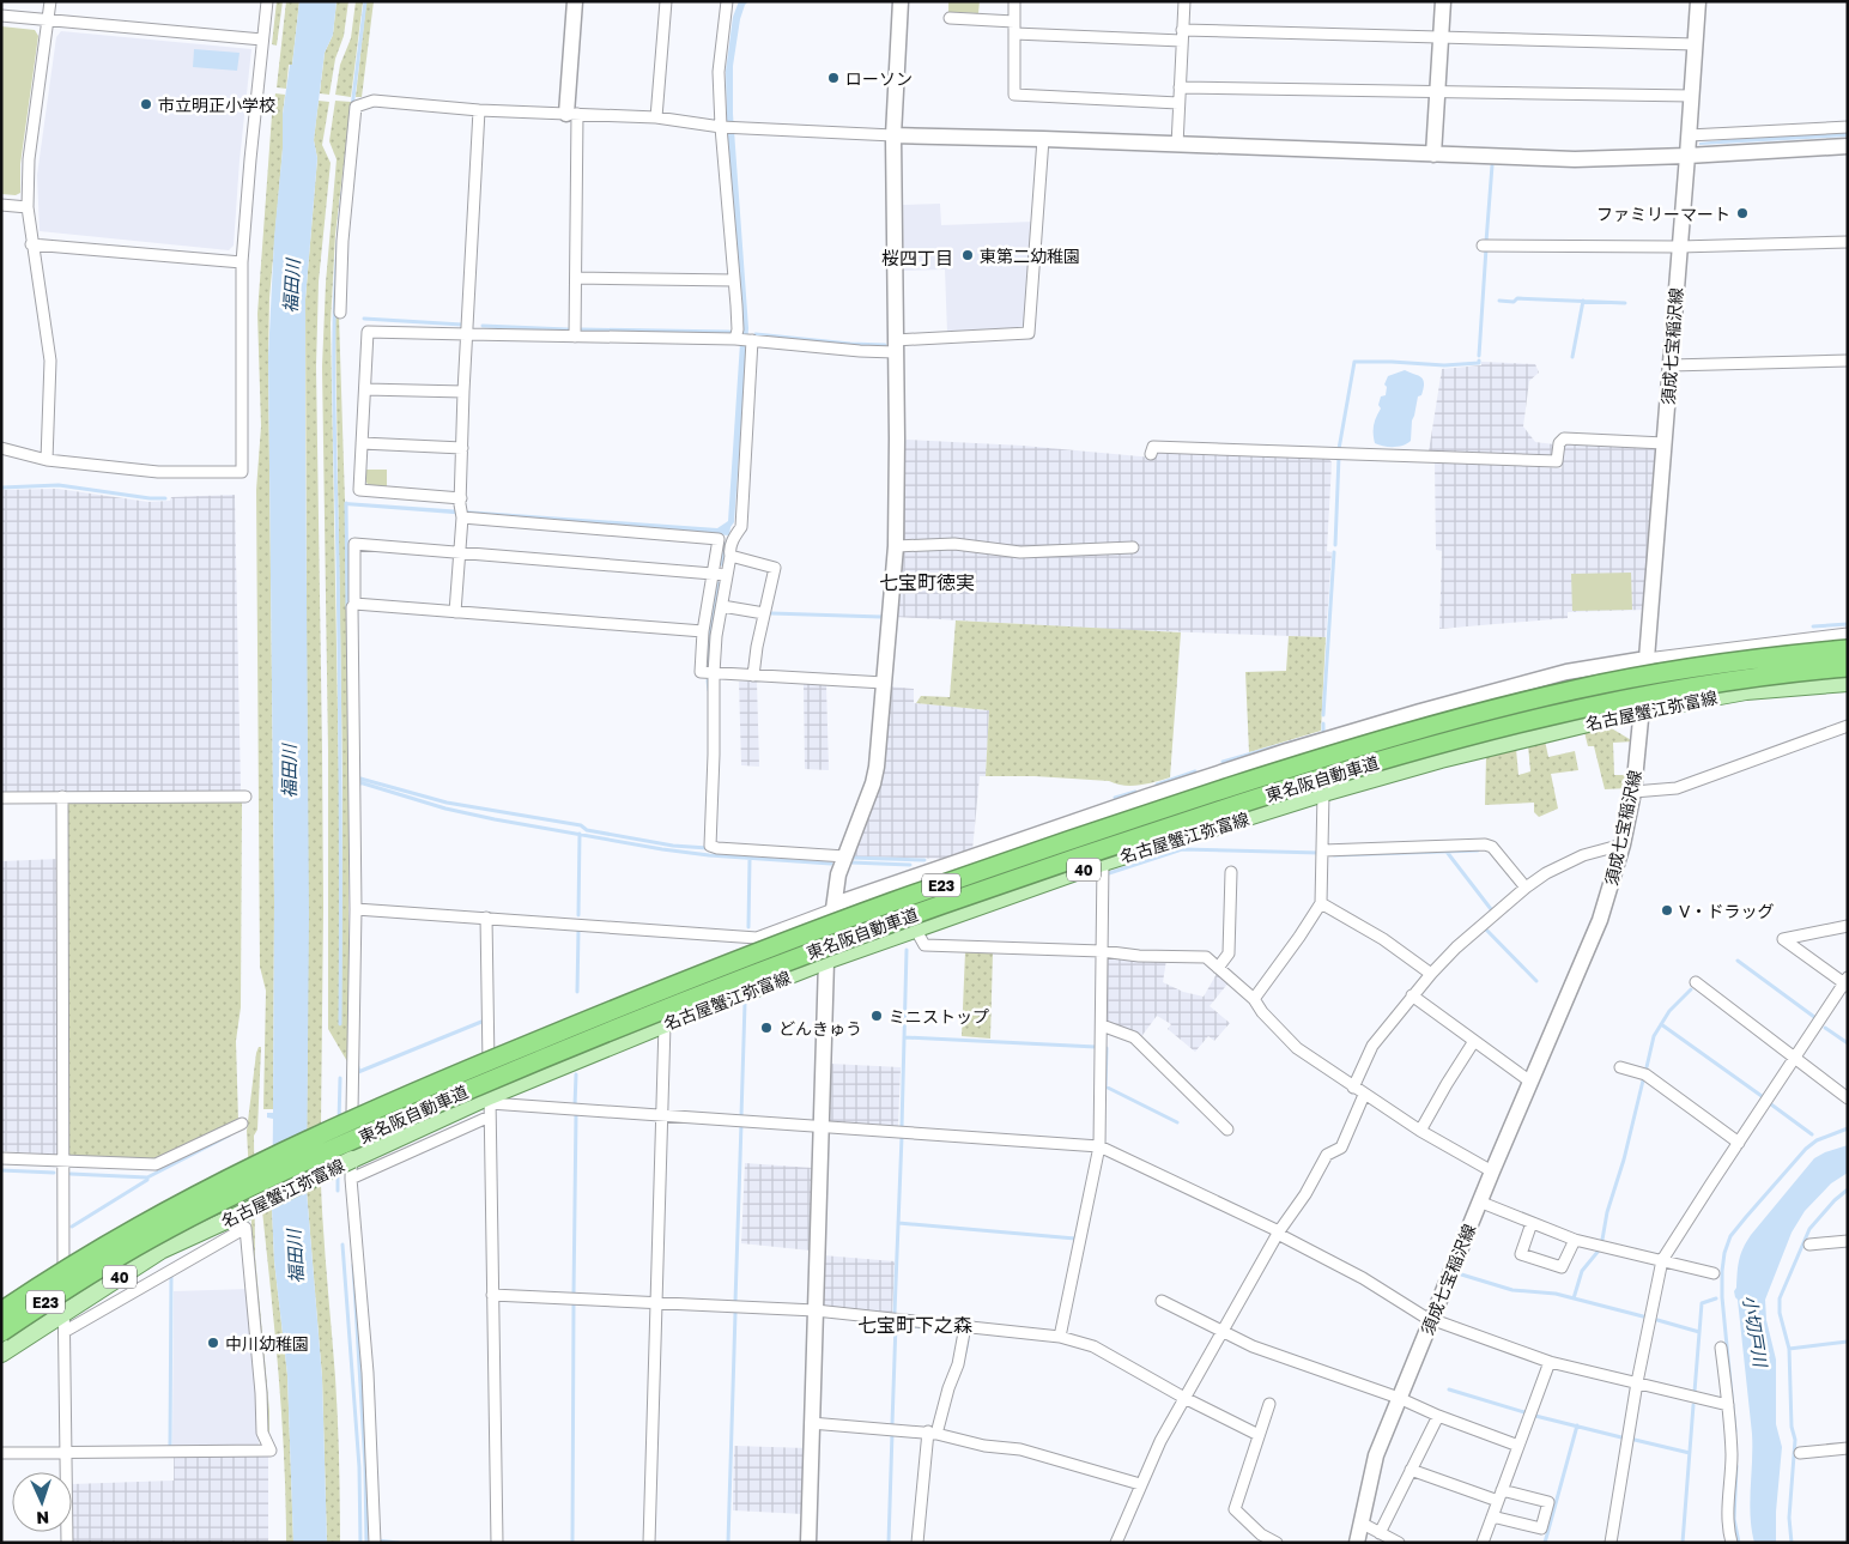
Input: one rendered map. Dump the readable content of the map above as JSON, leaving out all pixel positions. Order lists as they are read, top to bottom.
{
  "streets": {
    "highway": ["東名阪自動車道", "E23"],
    "main road": ["名古屋蟹江弥富線", "40"],
    "street": ["須成七宝稲沢線"]
  },
  "crossings": [
    ["須成七宝稲沢線", "名古屋蟹江弥富線"]
  ],
  "districts": ["桜四丁目", "七宝町徳実", "七宝町下之森"],
  "water": ["福田川", "小切戸川"],
  "places": [
    "ローソン",
    "市立明正小学校",
    "ファミリーマート",
    "東第二幼稚園",
    "V・ドラッグ",
    "ミニストップ",
    "どんきゅう",
    "中川幼稚園"
  ],
  "north": "bottom"
}
